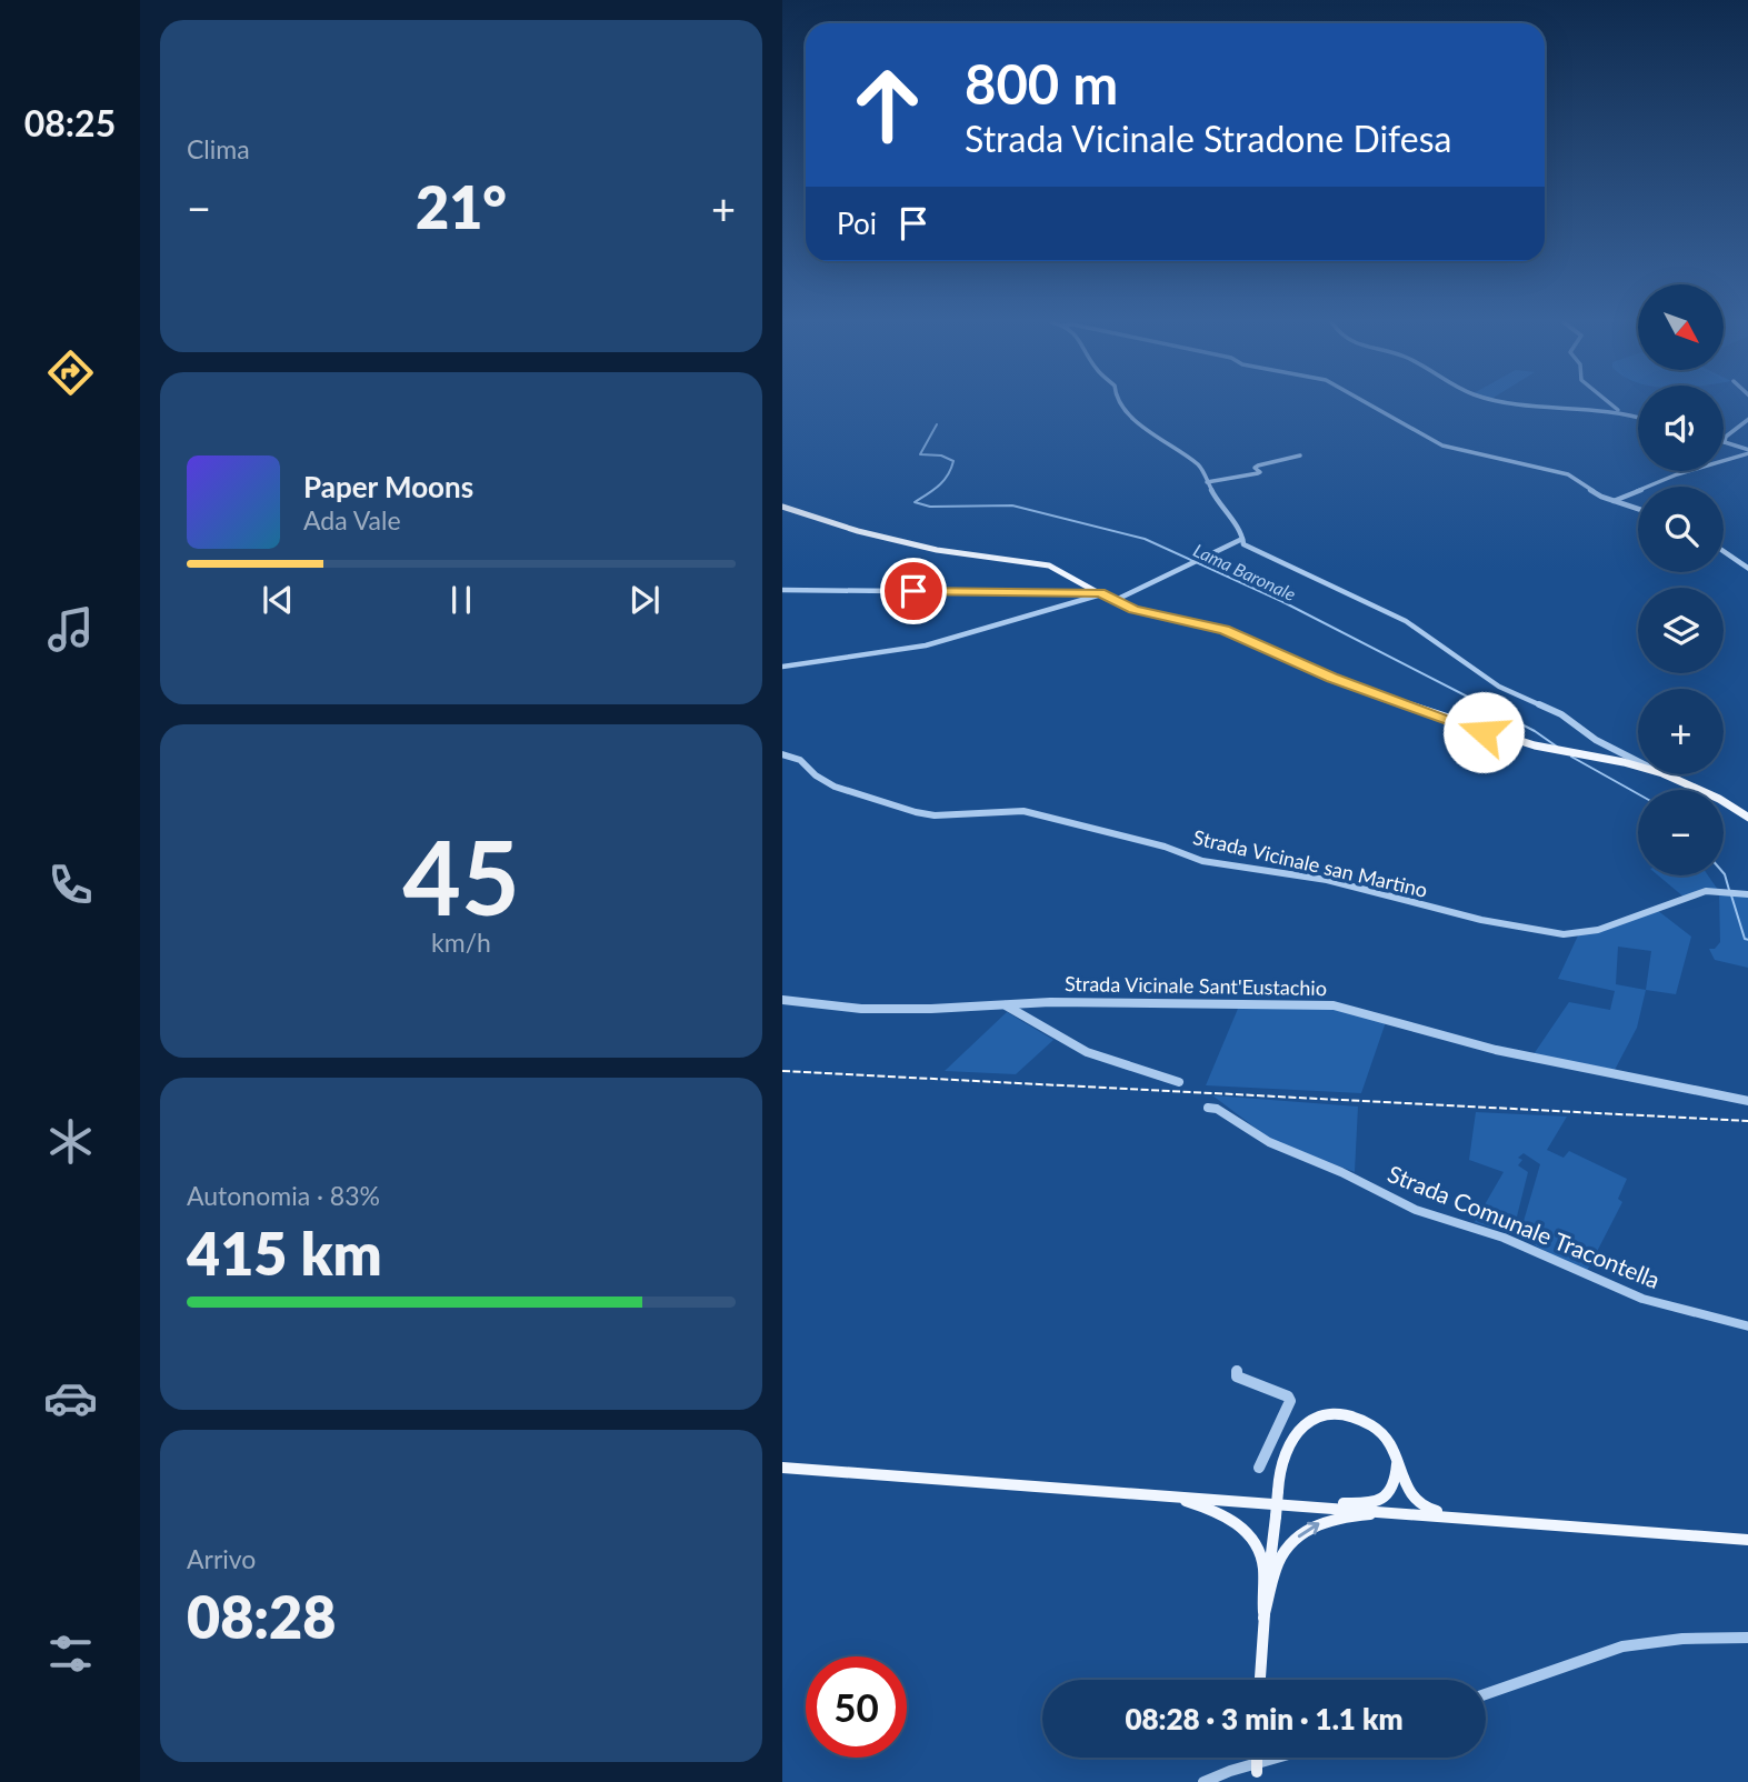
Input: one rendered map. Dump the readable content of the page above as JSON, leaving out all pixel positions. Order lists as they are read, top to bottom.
{
  "streets": {
    "street": ["Strada Vicinale san Martino", "Strada Vicinale Sant'Eustachio", "Strada Comunale Tracontella"]
  },
  "water": ["Lama Baronale"],
  "north": "bottom right",
  "page": {
    "tabs": "08:25",
    "tile": [
      "Clima",
      ["45", "km/h"],
      ["Autonomia · 83%", "415 km"],
      ["Arrivo", "08:28"]
    ],
    "turn": ["800 m", "Strada Vicinale Stradone Difesa"],
    "heat": ["−", "21°", "+"],
    "then": "Poi",
    "map_buttons": ["+", "−"],
    "song": ["Paper Moons", "Ada Vale"],
    "limit": "50",
    "trip": "08:28 · 3 min · 1.1 km"
  }
}
